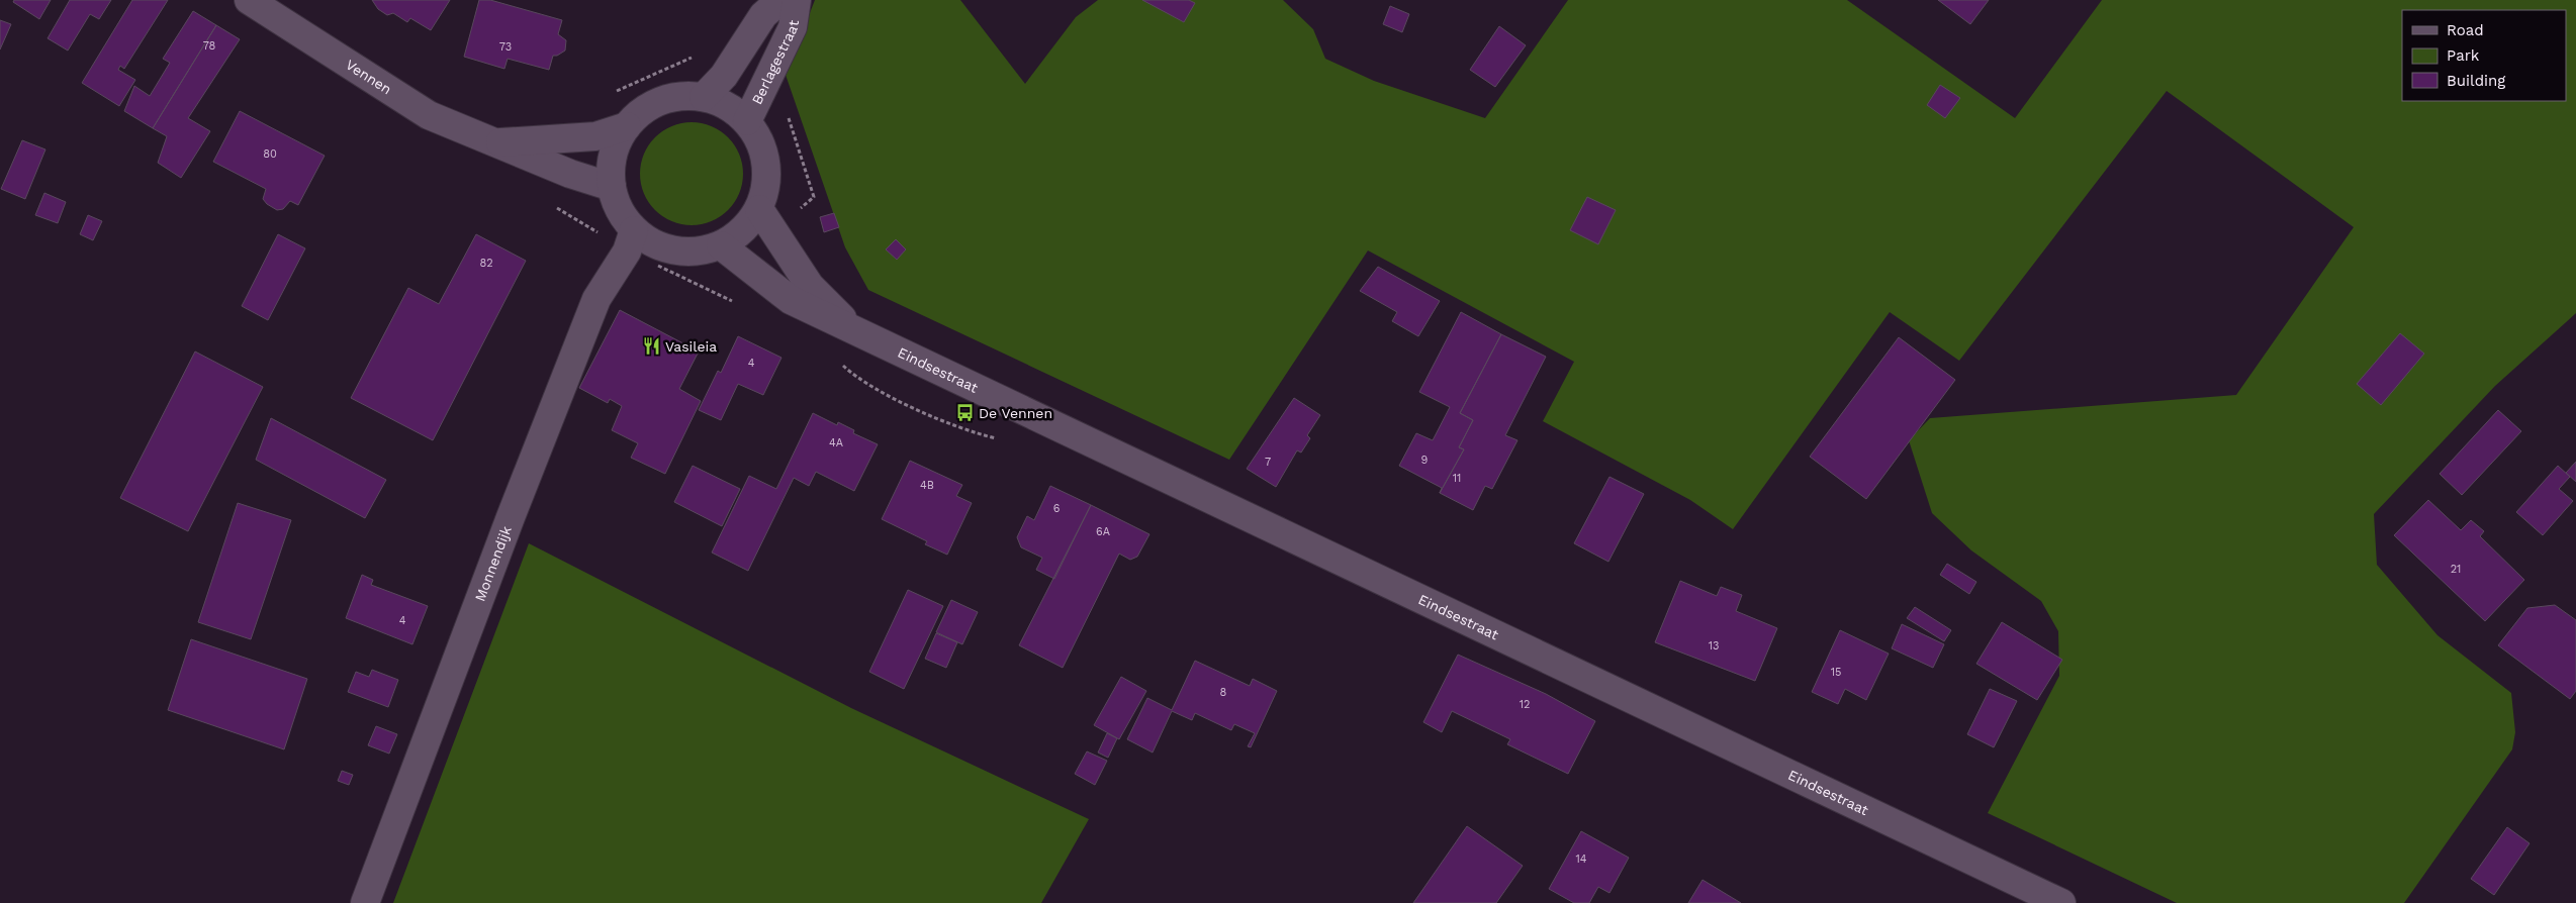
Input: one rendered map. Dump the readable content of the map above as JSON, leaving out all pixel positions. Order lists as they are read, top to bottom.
{
  "streets": {
    "street": [
      "Berlagestraat",
      "Vennen",
      "Eindsestraat",
      "Monnendijk"
    ]
  },
  "crossings": [
    ["Berlagestraat", "Vennen"],
    ["Berlagestraat", "Eindsestraat"],
    ["Berlagestraat", "Monnendijk"],
    ["Vennen", "Eindsestraat"],
    ["Vennen", "Monnendijk"],
    ["Eindsestraat", "Monnendijk"]
  ],
  "places": {
    "restaurant": ["Vasileia"],
    "bus stop": ["De Vennen"]
  },
  "house_numbers": [
    "78",
    "73",
    "80",
    "82",
    "4",
    "4A",
    "9",
    "7",
    "11",
    "4B",
    "6",
    "6A",
    "21",
    "4",
    "13",
    "15",
    "8",
    "12",
    "14"
  ],
  "legend": ["Road", "Park", "Building"]
}
